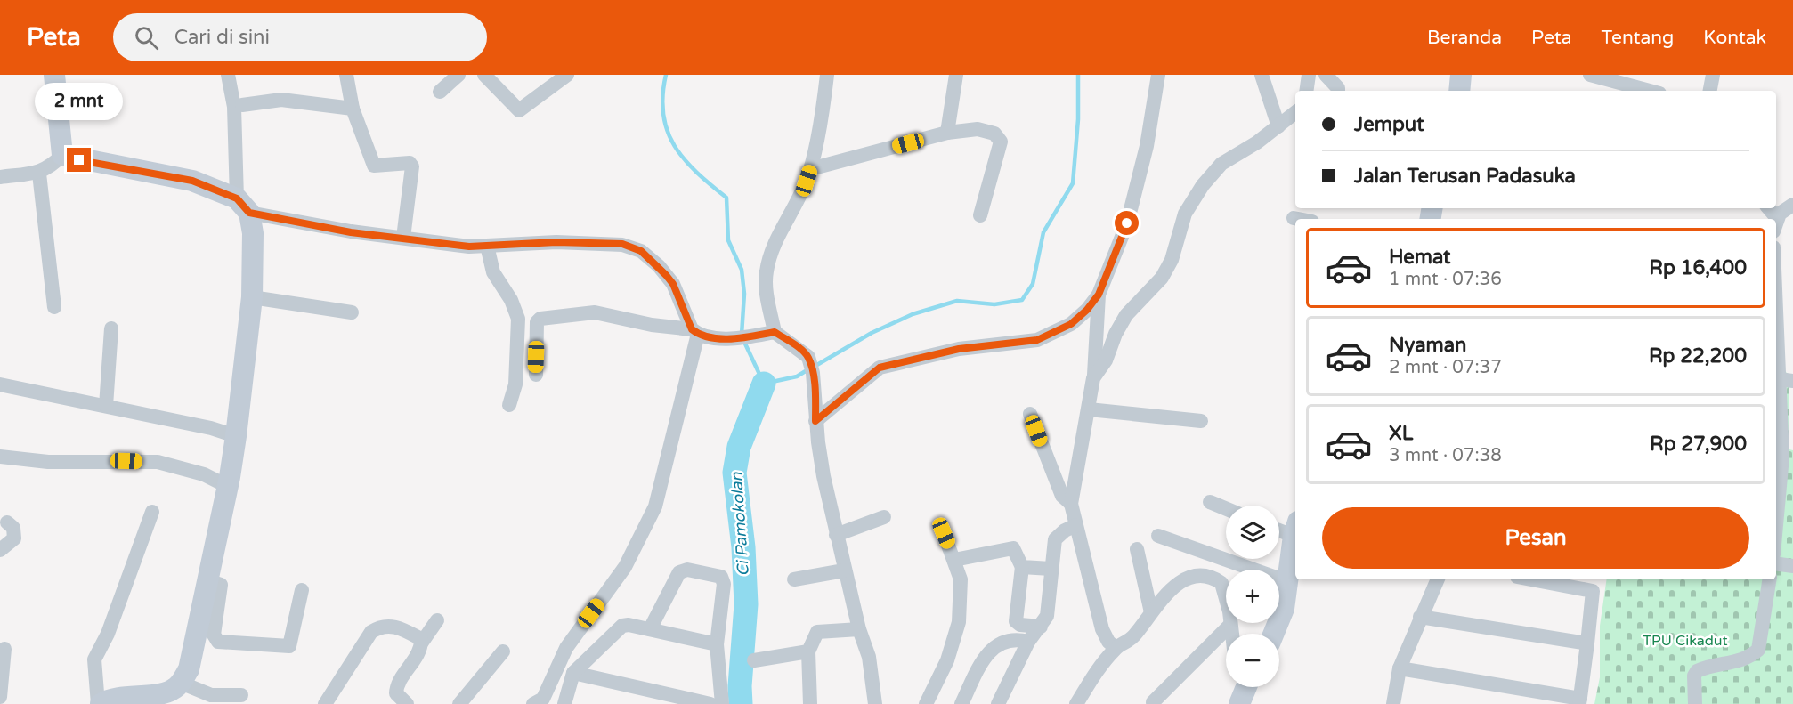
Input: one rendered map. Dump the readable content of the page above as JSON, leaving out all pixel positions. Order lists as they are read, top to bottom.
{
  "water": ["Ci Pamokolan"],
  "parks": ["TPU Cikadut"],
  "page": {
    "header": "Peta",
    "search": "Cari di sini",
    "nav": [
      "Beranda",
      "Peta",
      "Tentang",
      "Kontak"
    ],
    "bubble": "2 mnt",
    "banner": ["Jemput", "Jalan Terusan Padasuka"],
    "list": [
      {
        "name": "Hemat",
        "note": "1 mnt · 07:36",
        "value": "Rp 16,400"
      },
      {
        "name": "Nyaman",
        "note": "2 mnt · 07:37",
        "value": "Rp 22,200"
      },
      {
        "name": "XL",
        "note": "3 mnt · 07:38",
        "value": "Rp 27,900"
      }
    ],
    "buttons": "Pesan",
    "map_buttons": ["+", "−"]
  }
}
